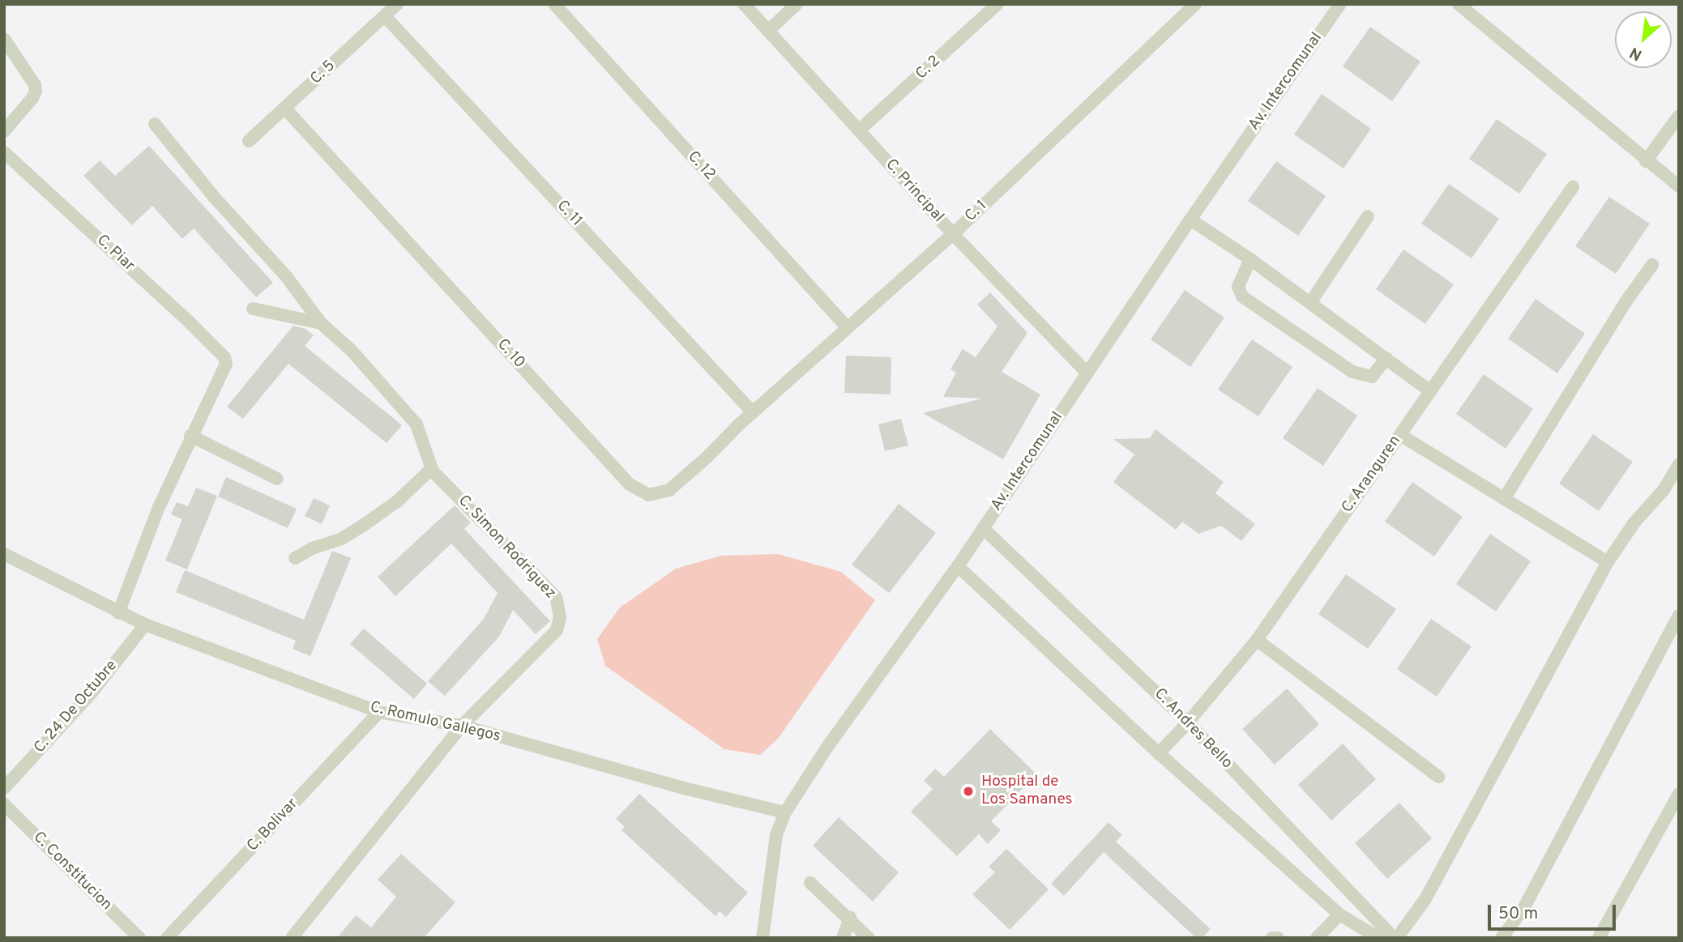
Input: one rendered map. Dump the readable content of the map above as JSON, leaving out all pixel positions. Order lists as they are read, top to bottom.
{
  "streets": {
    "street": [
      "C. 2",
      "C. 5",
      "Av. Intercomunal",
      "C. 12",
      "C. Principal",
      "C. 1",
      "C. 11",
      "C. Piar",
      "C. 10",
      "C. Aranguren",
      "C. Simon Rodriguez",
      "C. 24 De Octubre",
      "C. Romulo Gallegos",
      "C. Andres Bello",
      "C. Bolivar",
      "C. Constitucion"
    ]
  },
  "crossings": [
    ["C. 2", "C. Principal"],
    ["C. 5", "C. 11"],
    ["C. 5", "C. 10"],
    ["Av. Intercomunal", "C. Principal"],
    ["Av. Intercomunal", "C. Romulo Gallegos"],
    ["Av. Intercomunal", "C. Andres Bello"],
    ["C. 12", "C. 1"],
    ["C. Principal", "C. 1"],
    ["C. 1", "C. 11"],
    ["C. 1", "C. 10"],
    ["C. 11", "C. 10"],
    ["C. Aranguren", "C. Andres Bello"],
    ["C. Simon Rodriguez", "C. Romulo Gallegos"],
    ["C. 24 De Octubre", "C. Romulo Gallegos"],
    ["C. Romulo Gallegos", "C. Bolivar"]
  ],
  "places": ["Hospital de Los Samanes"],
  "scale_bar": "50 m",
  "north": "bottom left"
}
